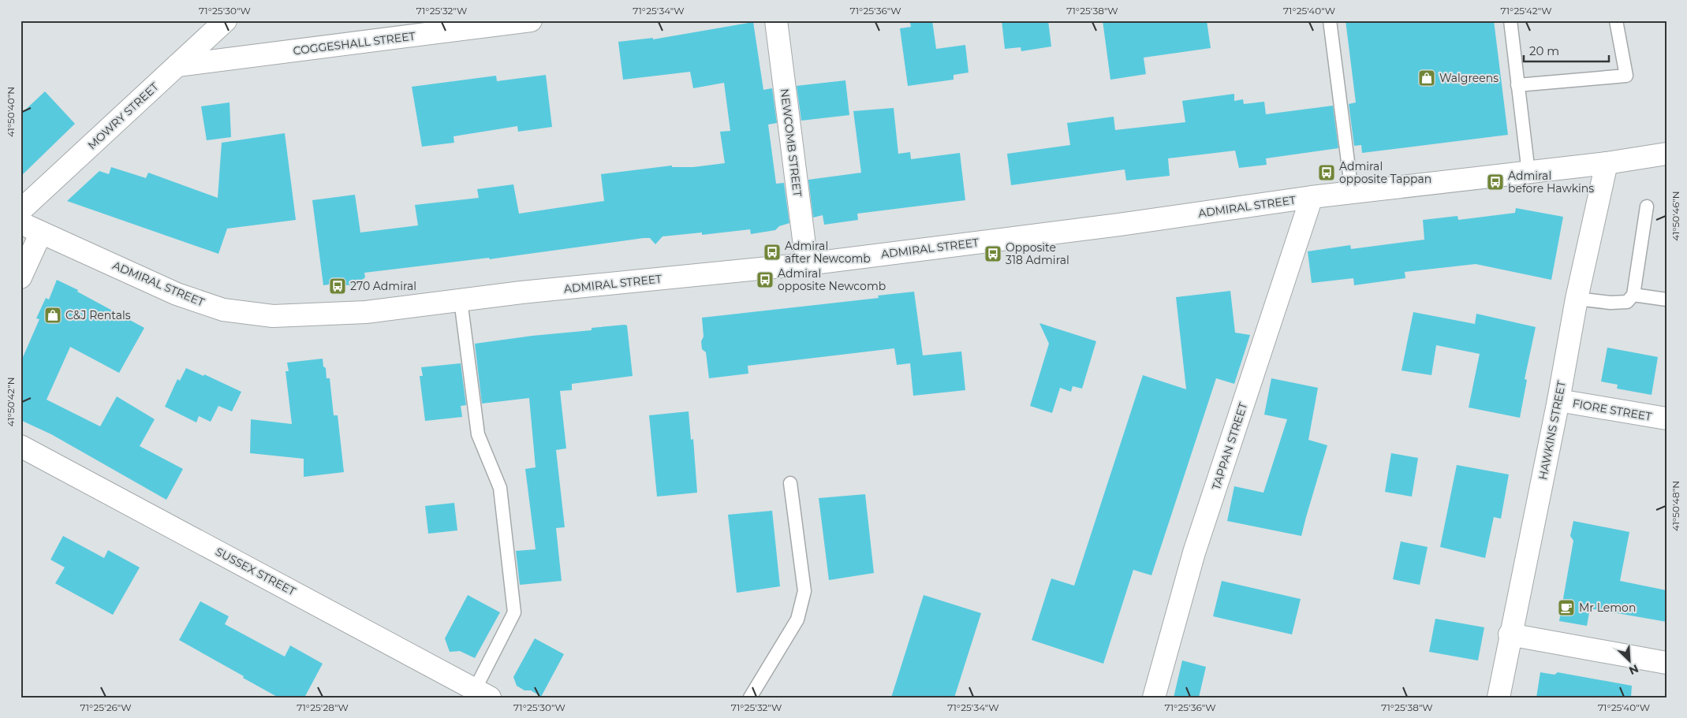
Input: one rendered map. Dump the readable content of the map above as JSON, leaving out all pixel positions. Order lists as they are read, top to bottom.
{
  "streets": {
    "street": [
      "COGGESHALL STREET",
      "MOWRY STREET",
      "NEWCOMB STREET",
      "ADMIRAL STREET",
      "FIORE STREET",
      "HAWKINS STREET",
      "TAPPAN STREET",
      "SUSSEX STREET"
    ]
  },
  "crossings": [
    ["COGGESHALL STREET", "MOWRY STREET"],
    ["NEWCOMB STREET", "ADMIRAL STREET"],
    ["ADMIRAL STREET", "HAWKINS STREET"],
    ["ADMIRAL STREET", "TAPPAN STREET"],
    ["FIORE STREET", "HAWKINS STREET"]
  ],
  "places": {
    "shop": ["Walgreens", "C&J Rentals"],
    "bus stop": [
      "Admiral opposite Tappan",
      "Admiral before Hawkins",
      "Admiral after Newcomb",
      "Opposite 318 Admiral",
      "Admiral opposite Newcomb",
      "270 Admiral"
    ],
    "cafe": ["Mr Lemon"]
  },
  "scale_bar": "20 m",
  "north": "bottom right",
  "coordinates": [
    "71°25'30\"W",
    "71°25'32\"W",
    "71°25'34\"W",
    "71°25'36\"W",
    "71°25'38\"W",
    "71°25'40\"W",
    "71°25'42\"W",
    "41°50'40\"N",
    "41°50'46\"N",
    "41°50'42\"N",
    "41°50'48\"N",
    "71°25'26\"W",
    "71°25'28\"W"
  ]
}
